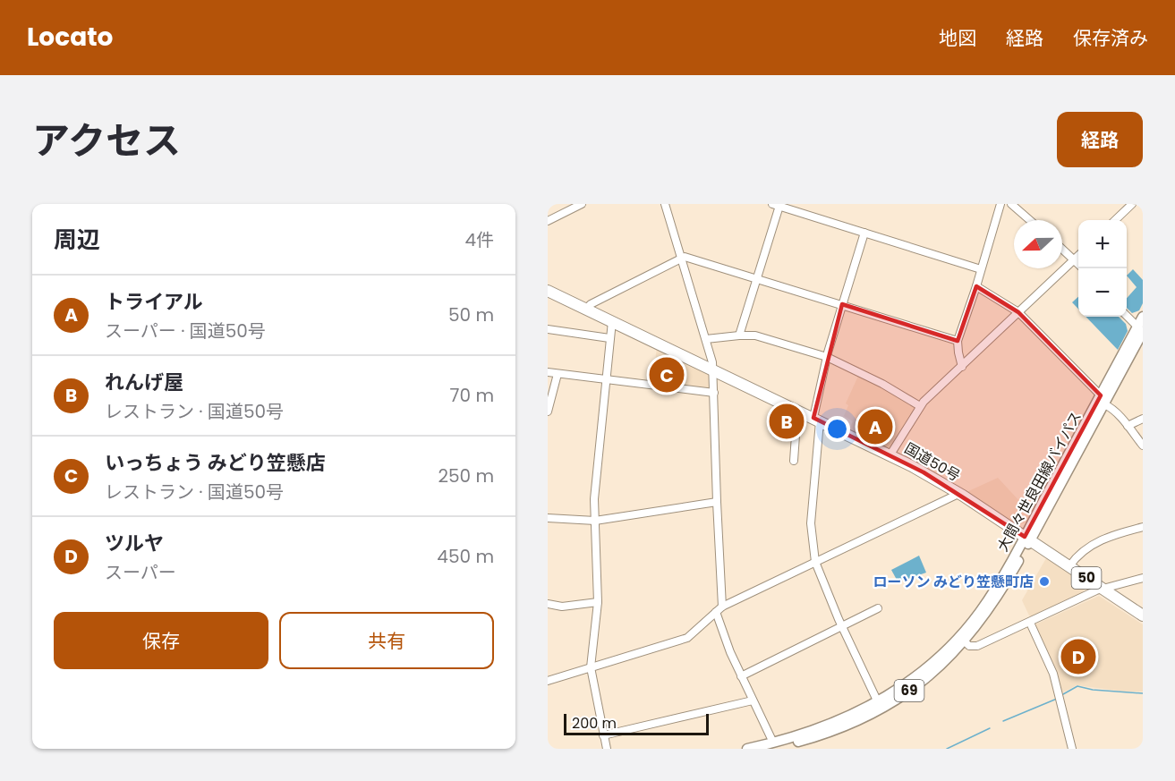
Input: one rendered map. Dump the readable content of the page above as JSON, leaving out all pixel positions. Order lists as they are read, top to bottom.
{
  "streets": {
    "highway": ["国道50号", "50"],
    "main road": ["大間々世良田線バイパス", "69"]
  },
  "crossings": [
    ["国道50号", "大間々世良田線バイパス"]
  ],
  "places": ["ローソン みどり笠懸町店"],
  "scale_bar": "200 m",
  "north": "left",
  "page": {
    "header": "Locato",
    "nav": ["地図", "経路", "保存済み"],
    "title": "アクセス",
    "buttons": [
      "経路",
      ["保存", "共有"]
    ],
    "heading": ["周辺", "4件"],
    "map_buttons": ["+", "−"],
    "list": [
      {
        "mark": "A",
        "name": "トライアル",
        "note": "スーパー · 国道50号",
        "value": "50 m"
      },
      {
        "mark": "B",
        "name": "れんげ屋",
        "note": "レストラン · 国道50号",
        "value": "70 m"
      },
      {
        "mark": "C",
        "name": "いっちょう みどり笠懸店",
        "note": "レストラン · 国道50号",
        "value": "250 m"
      },
      {
        "mark": "D",
        "name": "ツルヤ",
        "note": "スーパー",
        "value": "450 m"
      }
    ],
    "pins": [
      "C",
      "B",
      "A",
      "D"
    ],
    "scale": "200 m"
  }
}
